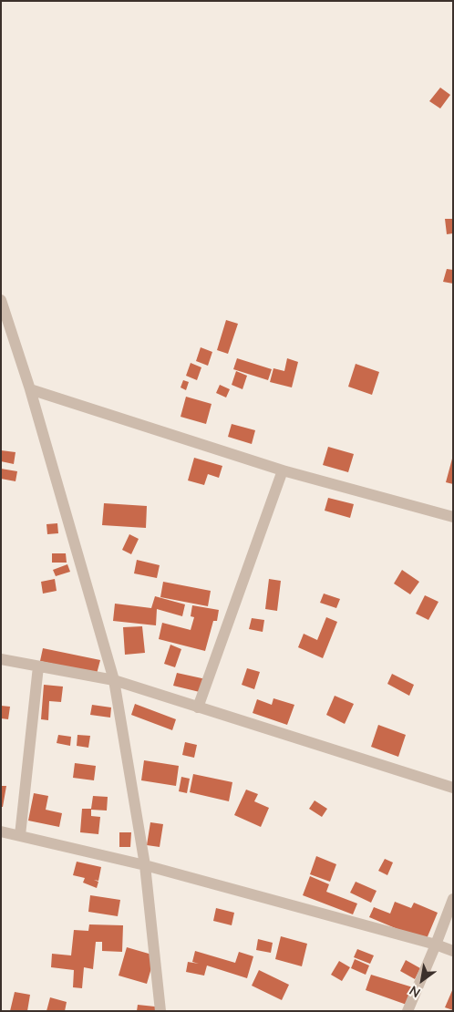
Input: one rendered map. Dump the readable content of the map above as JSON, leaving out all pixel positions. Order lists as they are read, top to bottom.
{
  "north": "bottom left"
}
